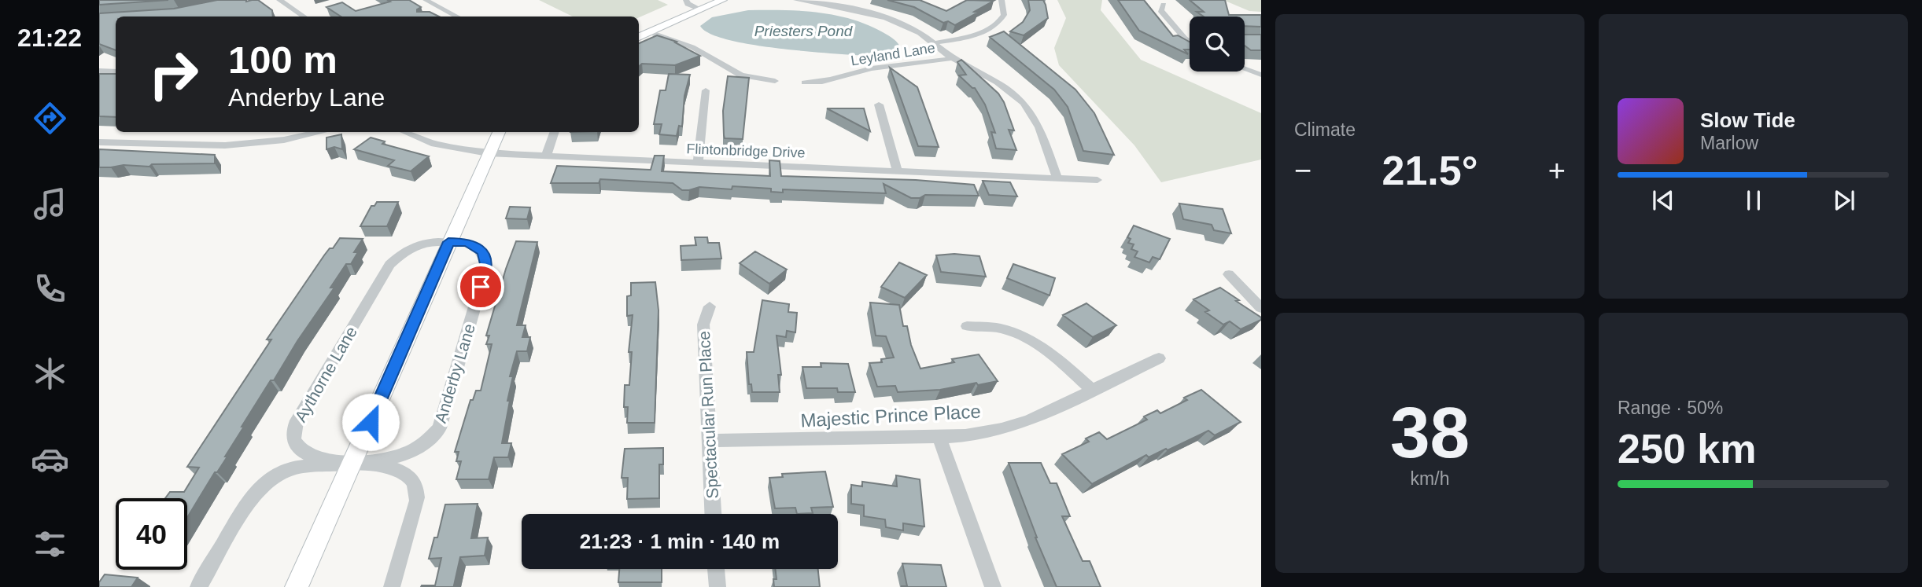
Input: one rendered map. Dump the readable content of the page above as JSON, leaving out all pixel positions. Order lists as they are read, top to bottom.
{
  "streets": {
    "street": [
      "Leyland Lane",
      "Flintonbridge Drive",
      "Anderby Lane",
      "Aythorne Lane",
      "Spectacular Run Place",
      "Majestic Prince Place"
    ]
  },
  "crossings": [
    ["Anderby Lane", "Aythorne Lane"],
    ["Spectacular Run Place", "Majestic Prince Place"]
  ],
  "water": ["Priesters Pond"],
  "page": {
    "tabs": "21:22",
    "tile": [
      "Climate",
      ["38", "km/h"],
      ["Range · 50%", "250 km"]
    ],
    "turn": ["100 m", "Anderby Lane"],
    "song": ["Slow Tide", "Marlow"],
    "heat": ["−", "21.5°", "+"],
    "limit": "40",
    "trip": "21:23 · 1 min · 140 m"
  }
}
